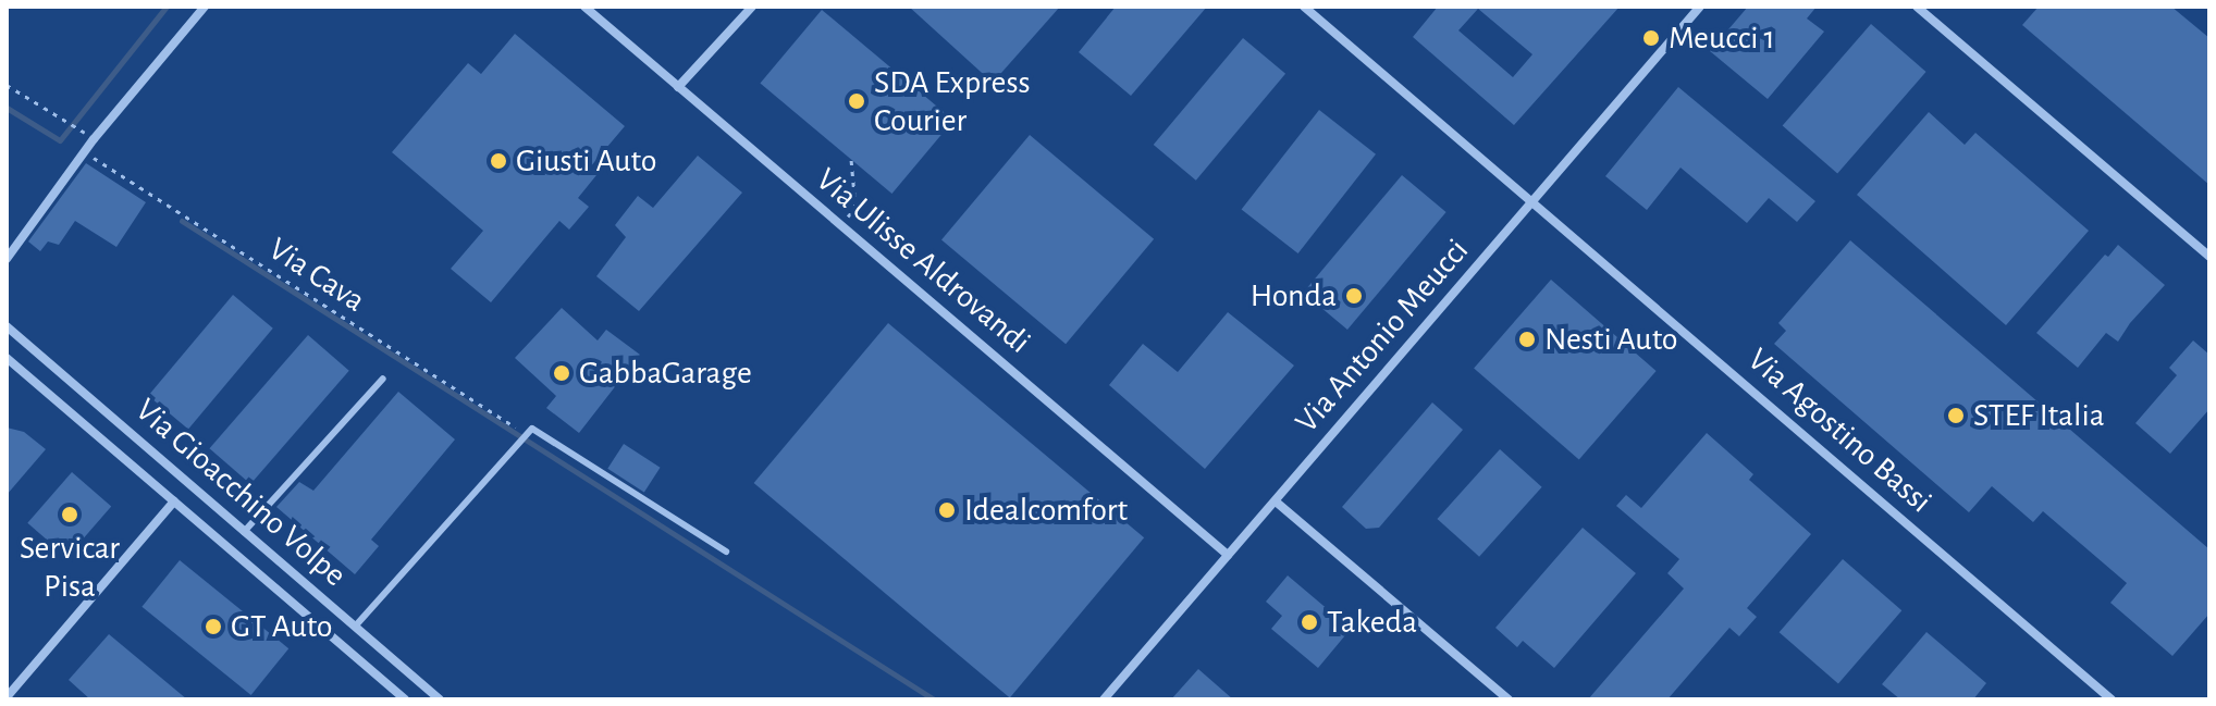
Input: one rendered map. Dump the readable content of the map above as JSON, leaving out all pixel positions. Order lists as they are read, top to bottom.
{
  "streets": {
    "street": [
      "Via Ulisse Aldrovandi",
      "Via Antonio Meucci",
      "Via Agostino Bassi",
      "Via Gioacchino Volpe"
    ],
    "path": ["Via Cava"]
  },
  "crossings": [
    ["Via Ulisse Aldrovandi", "Via Antonio Meucci"],
    ["Via Antonio Meucci", "Via Agostino Bassi"]
  ],
  "places": [
    "Meucci 1",
    "SDA Express Courier",
    "Giusti Auto",
    "Honda",
    "Nesti Auto",
    "GabbaGarage",
    "STEF Italia",
    "Idealcomfort",
    "Servicar Pisa",
    "Takeda",
    "GT Auto"
  ]
}
